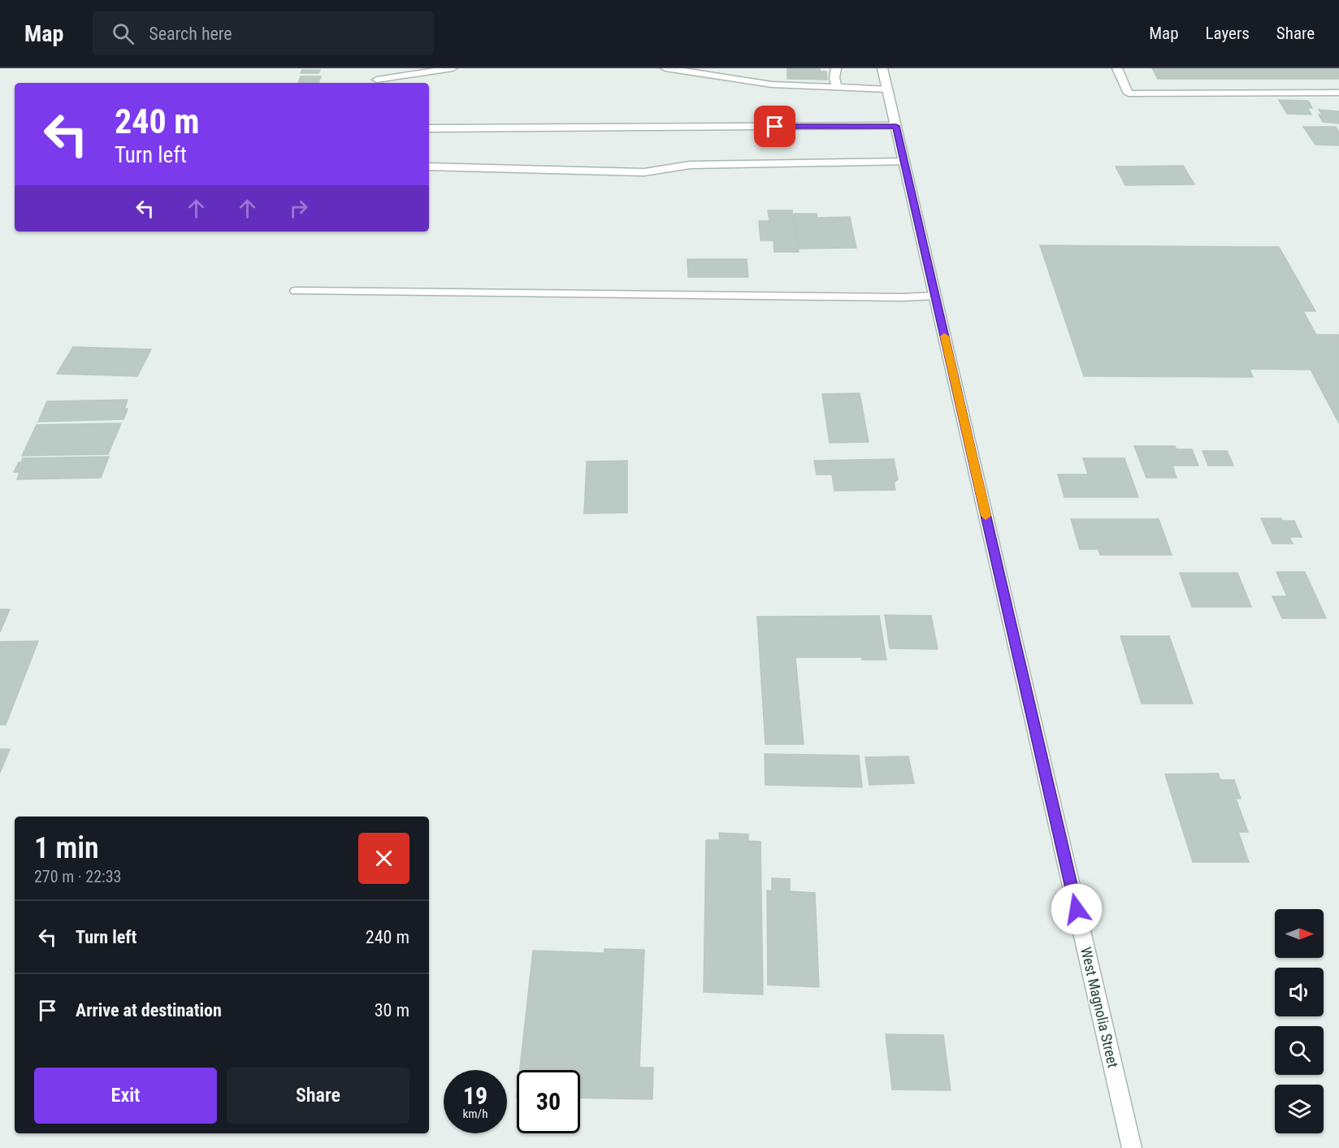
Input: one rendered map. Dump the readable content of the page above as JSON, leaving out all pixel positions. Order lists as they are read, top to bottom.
{
  "streets": {
    "street": ["West Magnolia Street"]
  },
  "north": "right",
  "page": {
    "header": "Map",
    "search": "Search here",
    "nav": ["Map", "Layers", "Share"],
    "turn": ["240 m", "Turn left"],
    "heading": ["1 min", "270 m · 22:33"],
    "list": [
      {
        "name": "Turn left",
        "value": "240 m"
      },
      {
        "name": "Arrive at destination",
        "value": "30 m"
      }
    ],
    "buttons": ["Exit", "Share"],
    "speed": "19 km/h",
    "limit": "30"
  }
}
